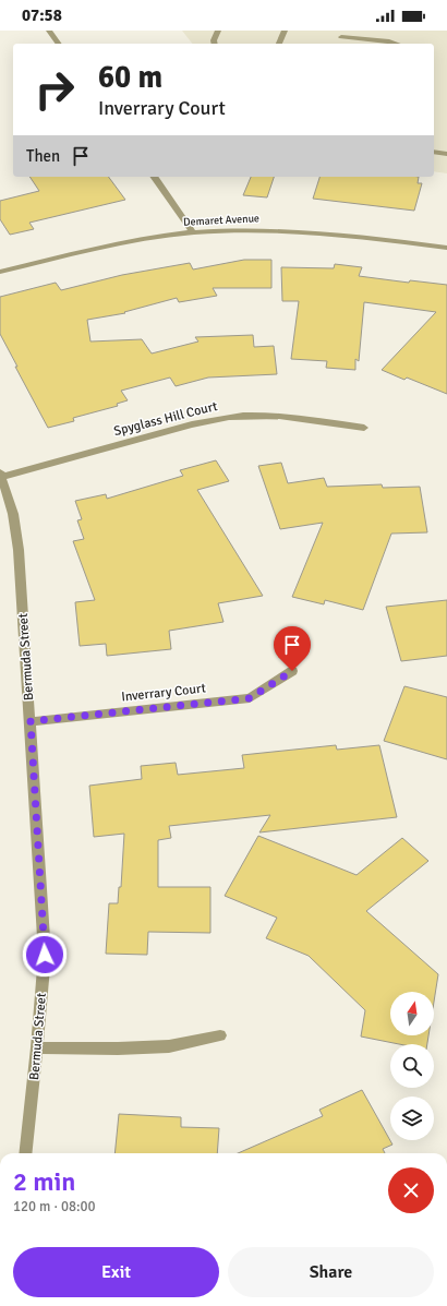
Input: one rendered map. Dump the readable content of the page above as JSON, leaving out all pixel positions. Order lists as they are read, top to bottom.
{
  "streets": {
    "street": [
      "Demaret Avenue",
      "Spyglass Hill Court",
      "Bermuda Street",
      "Inverrary Court"
    ]
  },
  "crossings": [
    ["Spyglass Hill Court", "Bermuda Street"],
    ["Bermuda Street", "Inverrary Court"]
  ],
  "north": "top",
  "page": {
    "status": "07:58",
    "turn": ["60 m", "Inverrary Court"],
    "then": "Then",
    "heading": ["2 min", "120 m · 08:00"],
    "buttons": ["Exit", "Share"]
  }
}
